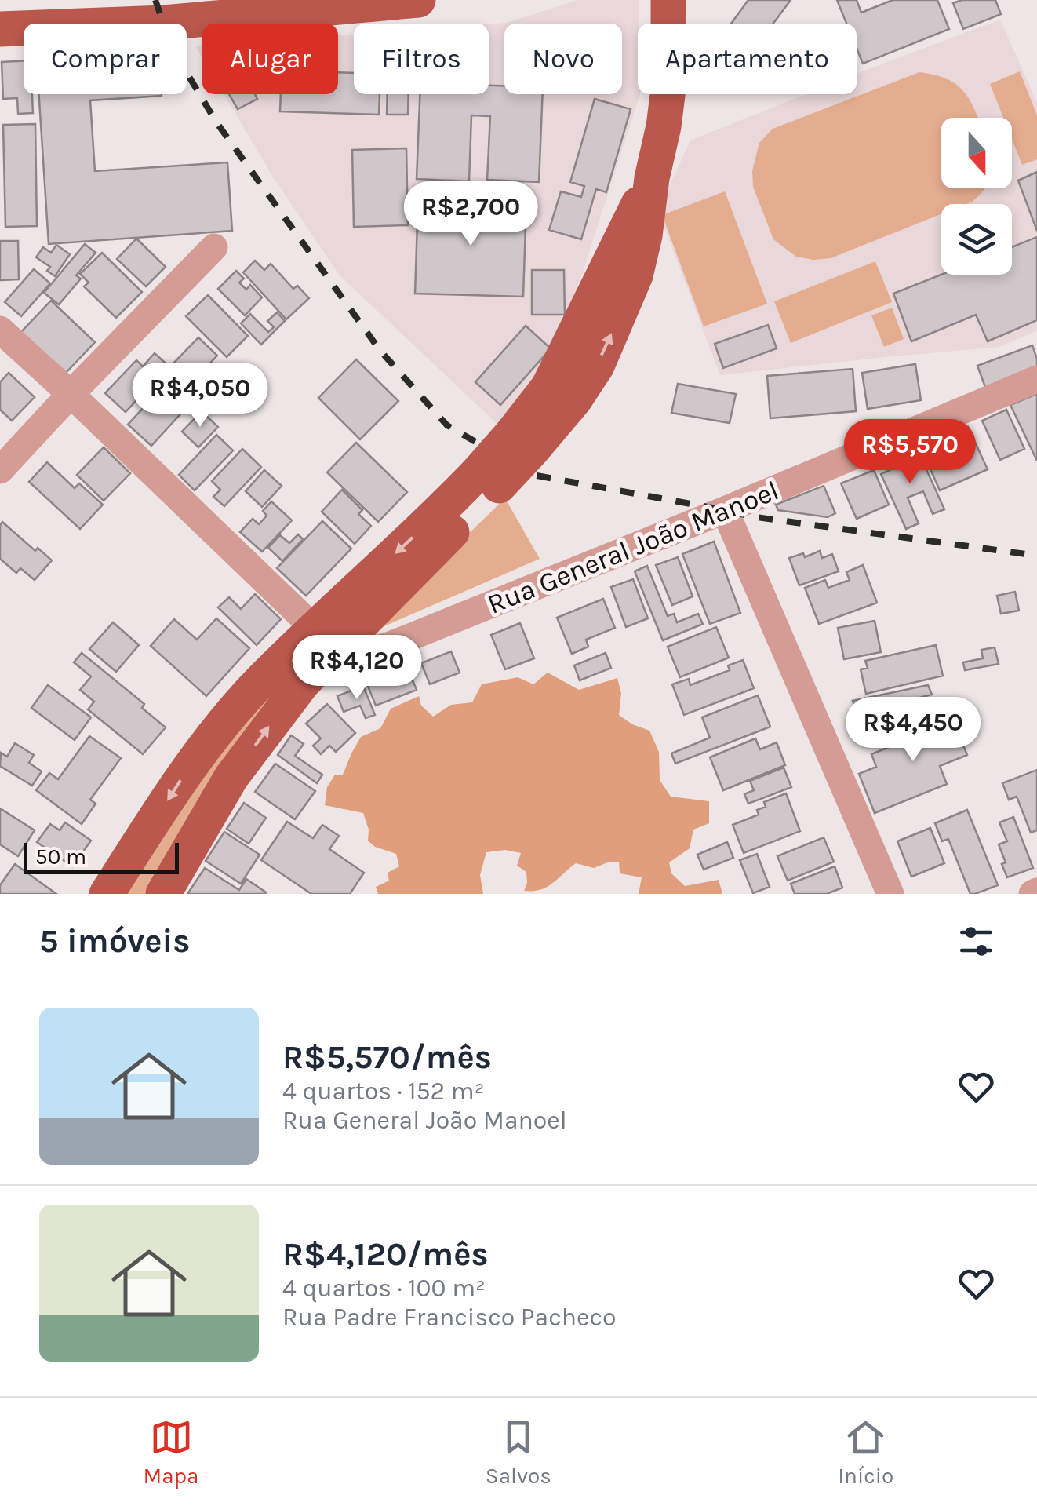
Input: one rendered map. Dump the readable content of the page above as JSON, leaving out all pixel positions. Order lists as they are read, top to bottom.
{
  "streets": {
    "street": ["Rua General João Manoel"]
  },
  "scale_bar": "50 m",
  "north": "bottom",
  "page": {
    "chip": [
      "Comprar",
      "Alugar",
      "Filtros",
      "Novo",
      "Apartamento"
    ],
    "price": [
      "R$2,700",
      "R$4,050",
      "R$5,570",
      "R$4,120",
      "R$4,450"
    ],
    "scale": "50 m",
    "heading": "5 imóveis",
    "list": [
      {
        "name": "R$5,570/mês",
        "note": "4 quartos · 152 m² · Rua General João Manoel"
      },
      {
        "name": "R$4,120/mês",
        "note": "4 quartos · 100 m² · Rua Padre Francisco Pacheco"
      }
    ],
    "tabs": ["Mapa", "Salvos", "Início"]
  }
}
